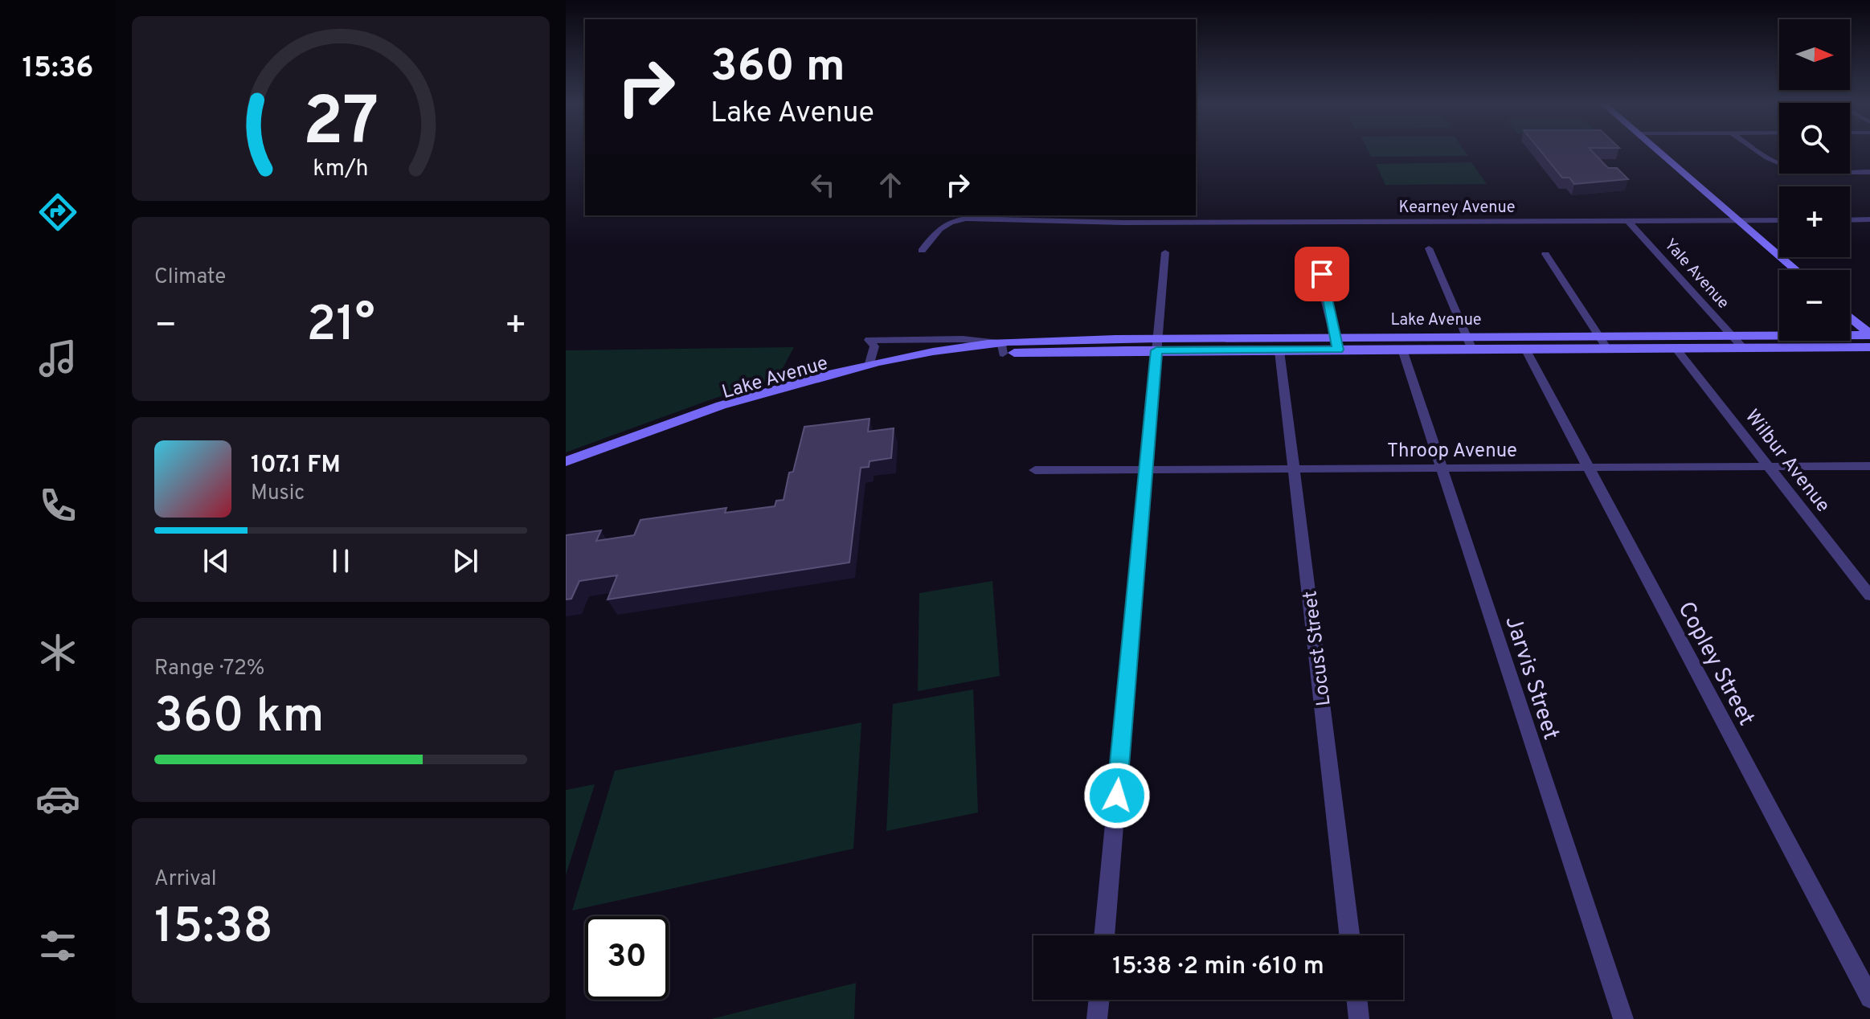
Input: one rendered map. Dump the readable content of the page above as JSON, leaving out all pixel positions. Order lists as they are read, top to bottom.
{
  "streets": {
    "main road": ["Lake Avenue"],
    "street": [
      "Kearney Avenue",
      "Yale Avenue",
      "Throop Avenue",
      "Wilbur Avenue",
      "Locust Street",
      "Copley Street",
      "Jarvis Street"
    ]
  },
  "crossings": [
    ["Kearney Avenue", "Yale Avenue"],
    ["Yale Avenue", "Lake Avenue"],
    ["Lake Avenue", "Wilbur Avenue"],
    ["Lake Avenue", "Locust Street"],
    ["Lake Avenue", "Copley Street"],
    ["Lake Avenue", "Jarvis Street"],
    ["Throop Avenue", "Wilbur Avenue"],
    ["Throop Avenue", "Locust Street"],
    ["Throop Avenue", "Copley Street"],
    ["Throop Avenue", "Jarvis Street"]
  ],
  "north": "right",
  "page": {
    "tabs": "15:36",
    "map_buttons": ["+", "−"],
    "turn": ["360 m", "Lake Avenue"],
    "tile": [
      "Climate",
      ["Range · 72%", "360 km"],
      ["Arrival", "15:38"]
    ],
    "heat": ["−", "21°", "+"],
    "song": ["107.1 FM", "Music"],
    "limit": "30",
    "trip": "15:38 · 2 min · 610 m",
    "gauge": ["27", "km/h"]
  }
}
